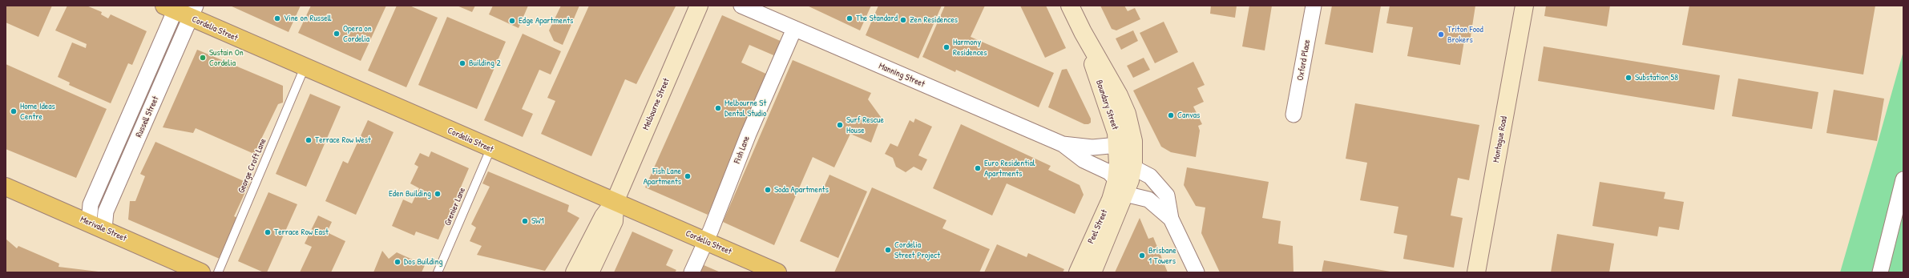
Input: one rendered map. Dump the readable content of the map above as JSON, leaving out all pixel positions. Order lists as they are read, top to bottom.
{
  "streets": {
    "main road": ["Cordelia Street", "Merivale Street"],
    "street": [
      "Oxford Place",
      "Manning Street",
      "Melbourne Street",
      "Boundary Street",
      "Russell Street",
      "Montague Road",
      "Fish Lane",
      "Peel Street"
    ],
    "lane": ["George Croft Lane", "Grenier Lane"]
  },
  "crossings": [
    ["Cordelia Street", "Melbourne Street"],
    ["Cordelia Street", "Russell Street"],
    ["Cordelia Street", "Fish Lane"],
    ["Cordelia Street", "George Croft Lane"],
    ["Cordelia Street", "Grenier Lane"],
    ["Manning Street", "Boundary Street"],
    ["Manning Street", "Fish Lane"],
    ["Manning Street", "Peel Street"],
    ["Boundary Street", "Peel Street"],
    ["Russell Street", "Merivale Street"]
  ],
  "places": [
    "Vine on Russell",
    "The Standard",
    "Zen Residences",
    "Edge Apartments",
    "Opera on Cordelia",
    "Triton Food Brokers",
    "Harmony Residences",
    "Sustain On Cordelia",
    "Building 2",
    "Substation 58",
    "Melbourne St Dental Studio",
    "Home Ideas Centre",
    "Canvas",
    "Surf Rescue House",
    "Terrace Row West",
    "Euro Residential Apartments",
    "Fish Lane Apartments",
    "Soda Apartments",
    "Eden Building",
    "SW1",
    "Terrace Row East",
    "Cordelia Street Project",
    "Brisbane 1 Towers",
    "Dos Building"
  ]
}
